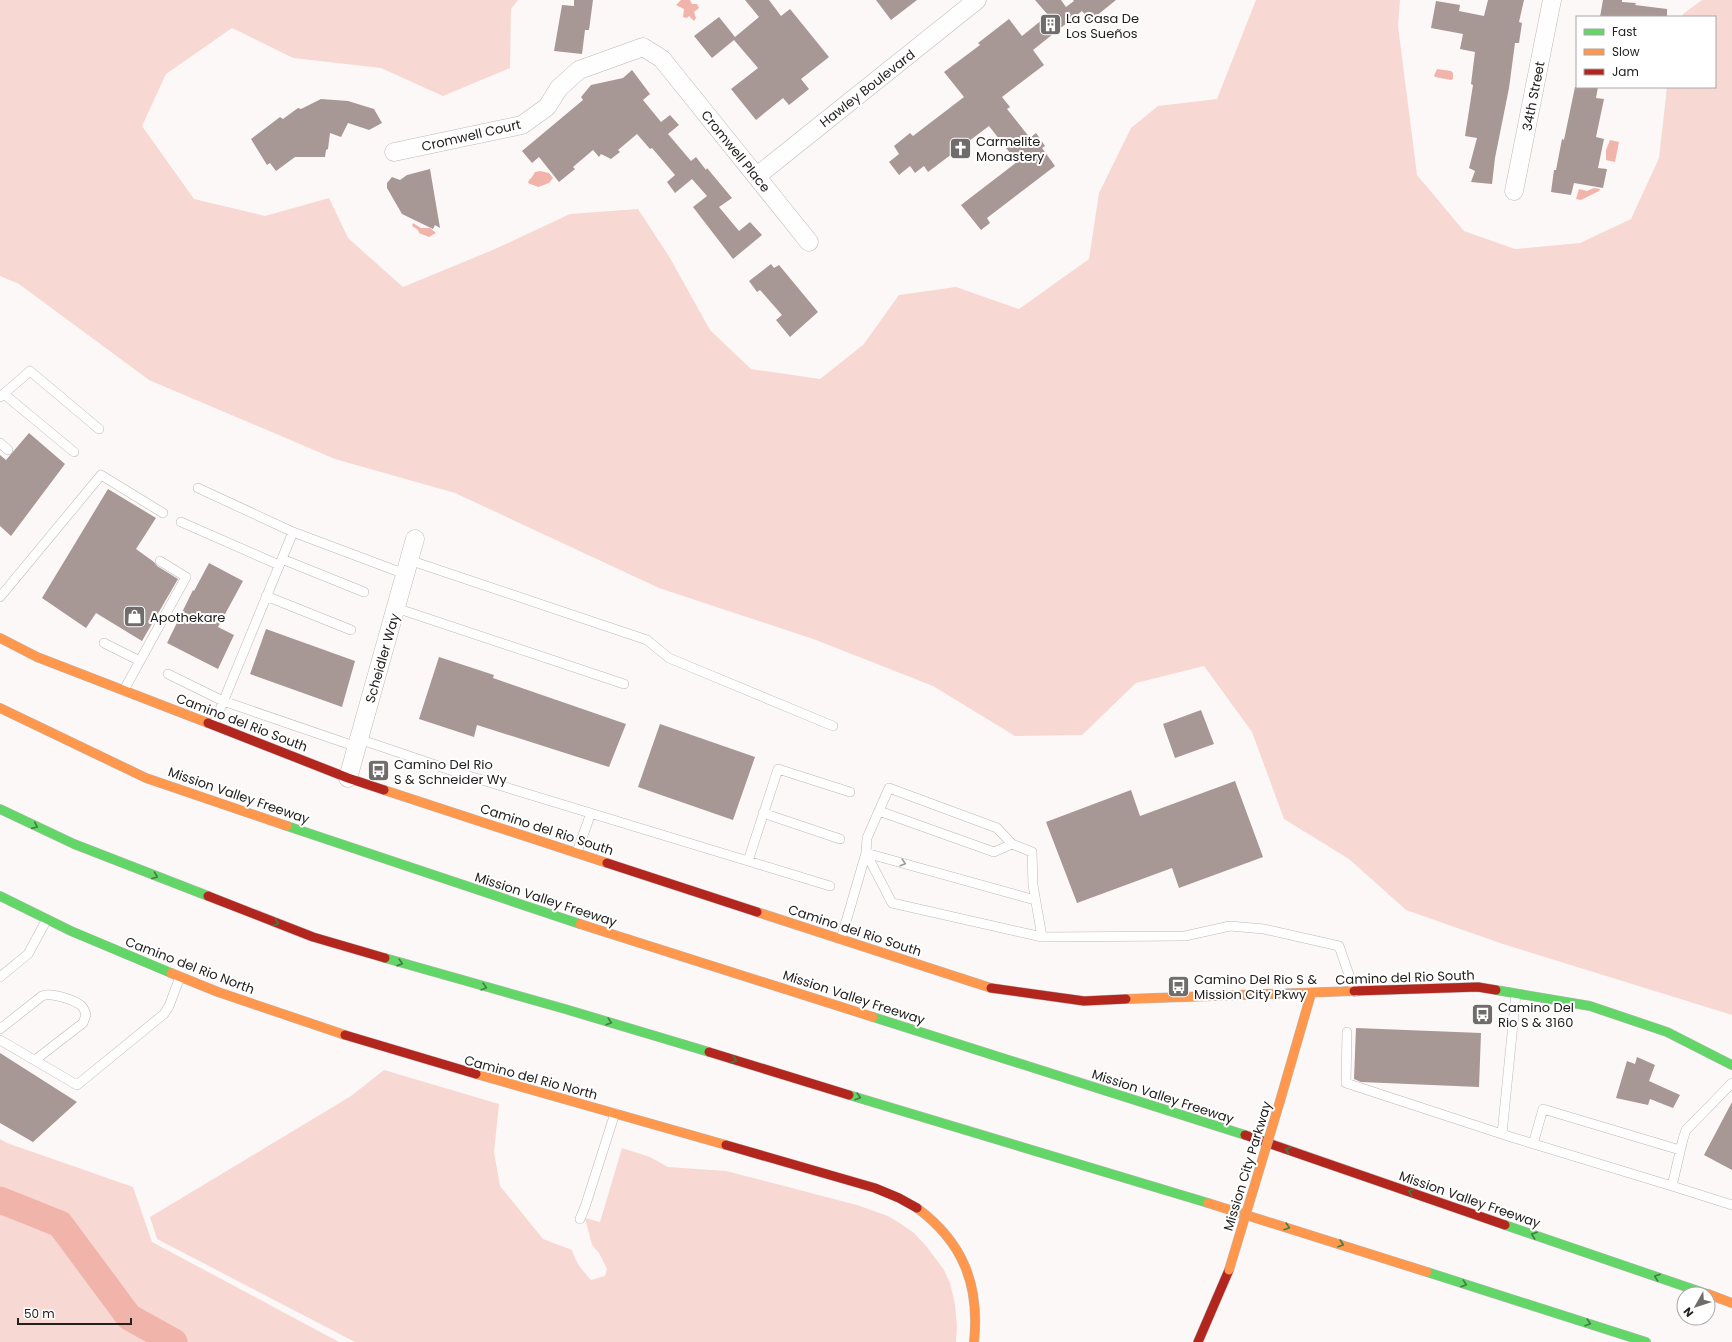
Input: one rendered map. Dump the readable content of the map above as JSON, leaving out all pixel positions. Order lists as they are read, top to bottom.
{
  "streets": {
    "main road": [
      "Camino del Rio South",
      "Mission Valley Freeway",
      "Camino del Rio North",
      "Mission City Parkway"
    ],
    "street": [
      "Hawley Boulevard",
      "34th Street",
      "Cromwell Court",
      "Cromwell Place",
      "Scheidler Way"
    ]
  },
  "crossings": [
    ["Hawley Boulevard", "Cromwell Place"],
    ["Cromwell Court", "Cromwell Place"],
    ["Scheidler Way", "Camino del Rio South"],
    ["Camino del Rio South", "Mission City Parkway"]
  ],
  "places": {
    "building": ["La Casa De Los Sueños"],
    "church": ["Carmelite Monastery"],
    "shop": ["Apothekare"],
    "bus stop": ["Camino Del Rio S & Schneider Wy", "Camino Del Rio S & Mission City Pkwy", "Camino Del Rio S & 3160"]
  },
  "legend": ["Fast", "Slow", "Jam"],
  "scale_bar": "50 m",
  "north": "bottom left"
}
